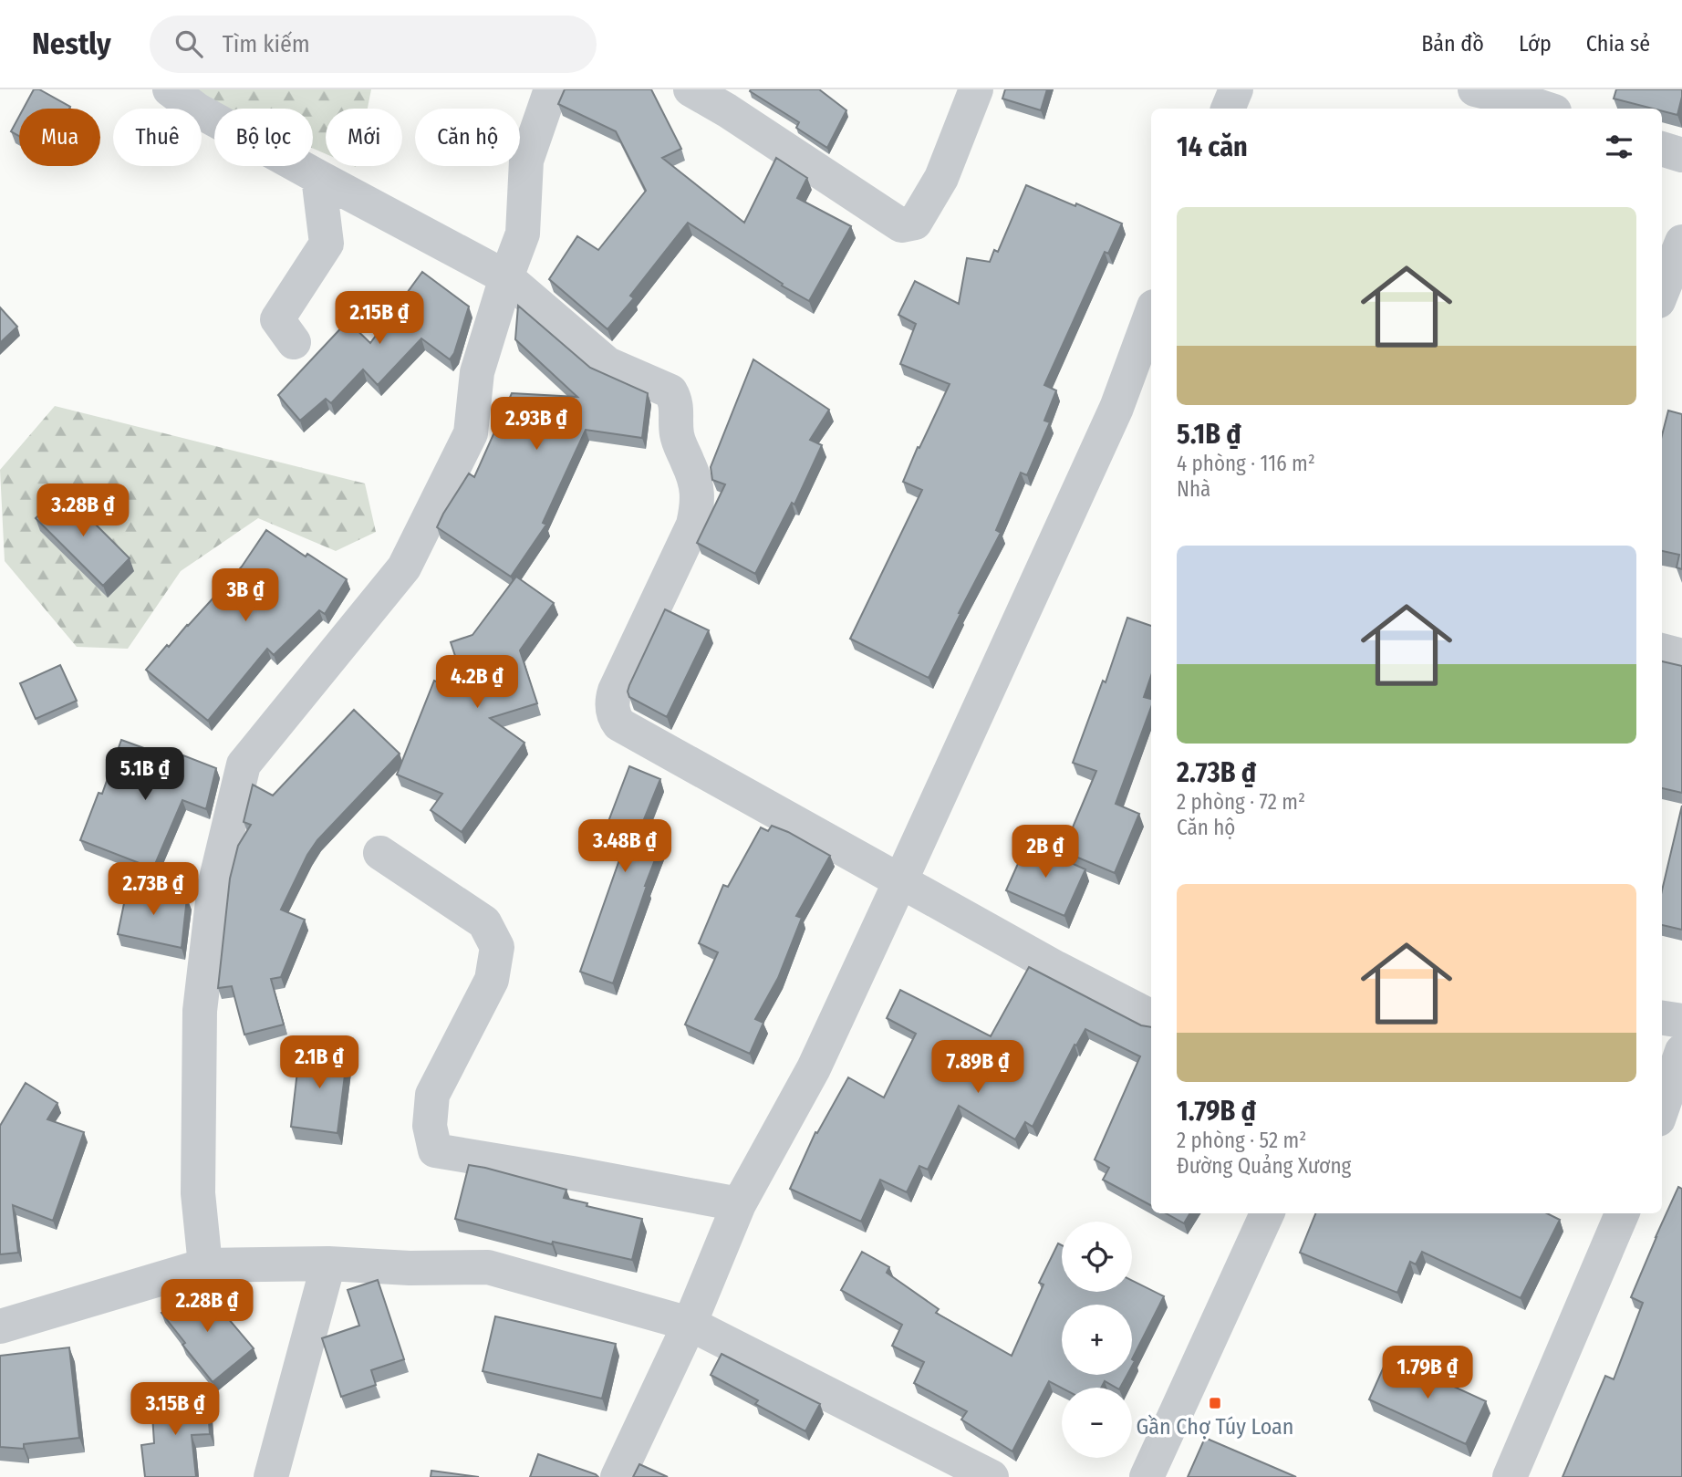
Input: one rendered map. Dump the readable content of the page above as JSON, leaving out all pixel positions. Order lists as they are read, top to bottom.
{
  "places": {
    "transit": ["Gần Chợ Túy Loan"]
  },
  "page": {
    "header": "Nestly",
    "search": "Tìm kiếm",
    "nav": ["Bản đồ", "Lớp", "Chia sẻ"],
    "chip": [
      "Mua",
      "Thuê",
      "Bộ lọc",
      "Mới",
      "Căn hộ"
    ],
    "heading": "14 căn",
    "list": [
      {
        "name": "5.1B ₫",
        "note": "4 phòng · 116 m² · Nhà"
      },
      {
        "name": "2.73B ₫",
        "note": "2 phòng · 72 m² · Căn hộ"
      },
      {
        "name": "1.79B ₫",
        "note": "2 phòng · 52 m² · Đường Quảng Xương"
      }
    ],
    "price": [
      "2.15B ₫",
      "2.93B ₫",
      "3.28B ₫",
      "3B ₫",
      "4.2B ₫",
      "5.1B ₫",
      "3.48B ₫",
      "2B ₫",
      "2.73B ₫",
      "2.1B ₫",
      "7.89B ₫",
      "2.28B ₫",
      "1.79B ₫",
      "3.15B ₫"
    ],
    "map_buttons": ["+", "−"]
  }
}
